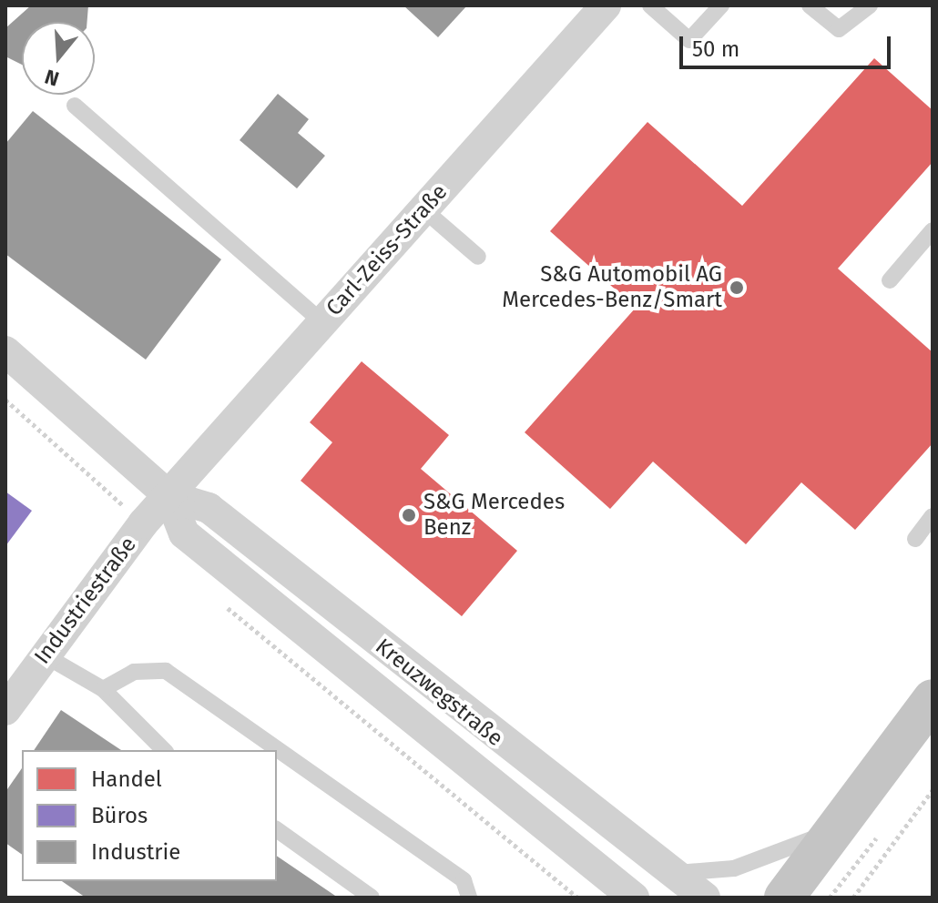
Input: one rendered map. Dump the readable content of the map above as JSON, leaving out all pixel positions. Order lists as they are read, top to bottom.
{
  "streets": {
    "street": ["Carl-Zeiss-Straße", "Industriestraße", "Kreuzwegstraße"]
  },
  "crossings": [
    ["Carl-Zeiss-Straße", "Industriestraße"],
    ["Carl-Zeiss-Straße", "Kreuzwegstraße"],
    ["Industriestraße", "Kreuzwegstraße"]
  ],
  "places": ["S&G Automobil AG Mercedes-Benz/Smart", "S&G Mercedes Benz"],
  "legend": ["Handel", "Büros", "Industrie"],
  "scale_bar": "50 m",
  "north": "bottom"
}
